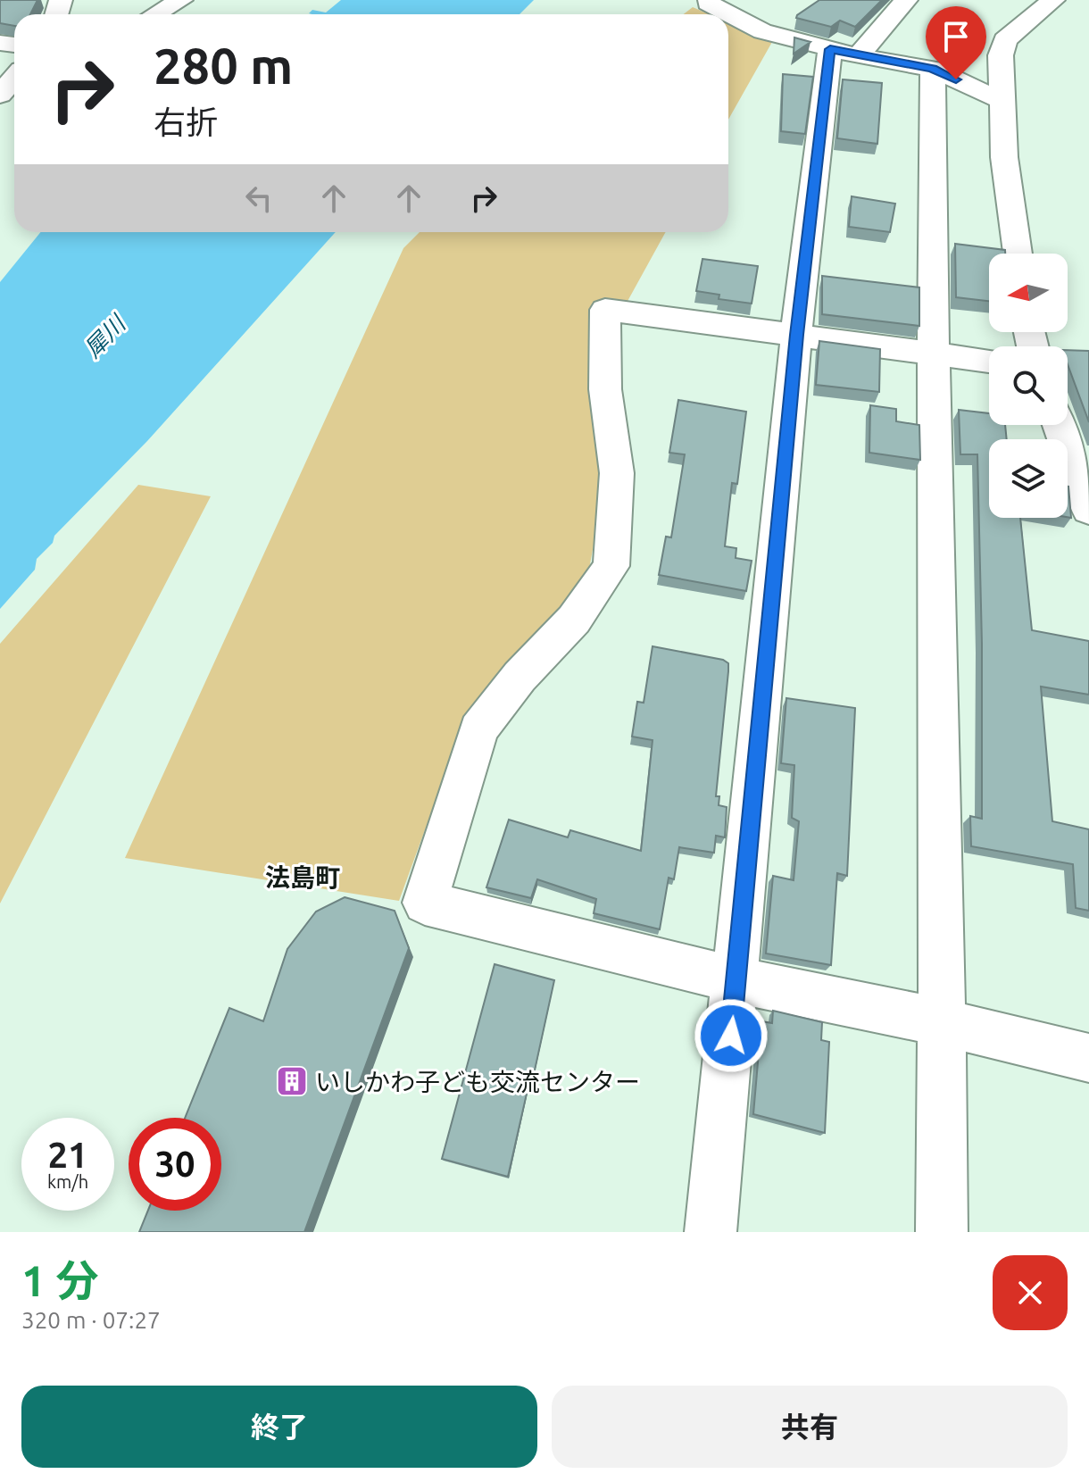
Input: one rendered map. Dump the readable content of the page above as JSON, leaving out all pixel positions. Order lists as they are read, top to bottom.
{
  "districts": ["法島町"],
  "water": ["犀川"],
  "places": {
    "building": ["いしかわ子ども交流センター"]
  },
  "north": "left",
  "page": {
    "turn": ["280 m", "右折"],
    "speed": "21 km/h",
    "limit": "30",
    "heading": ["1 分", "320 m · 07:27"],
    "buttons": ["終了", "共有"]
  }
}
